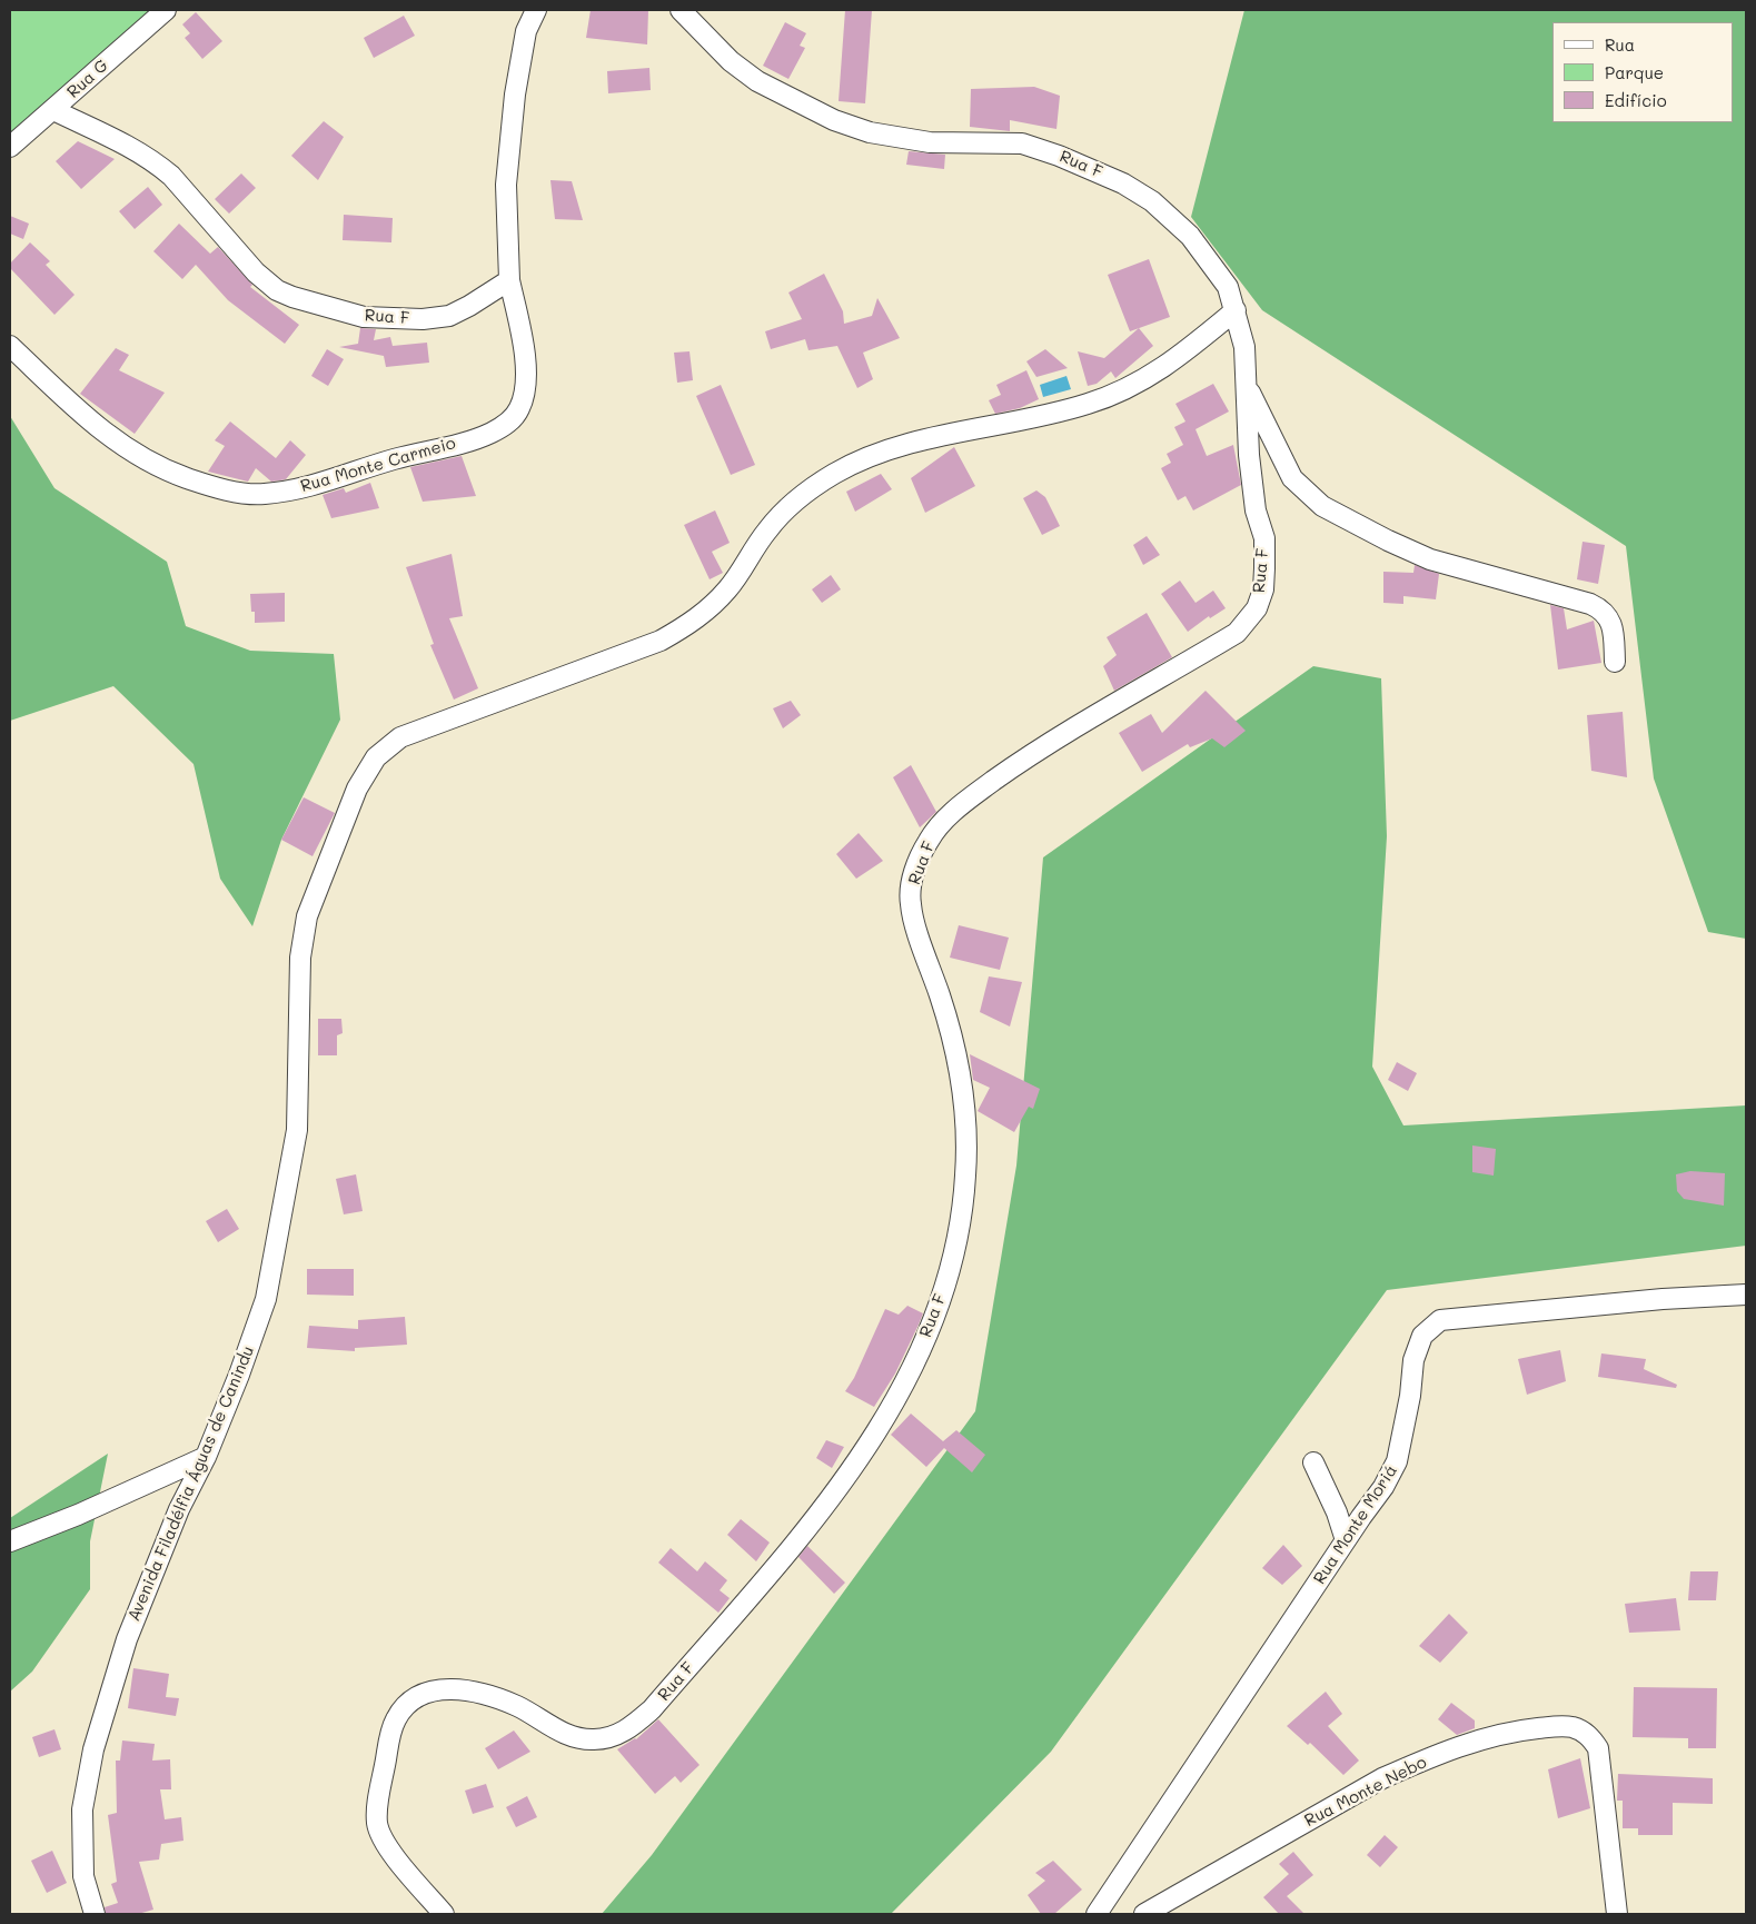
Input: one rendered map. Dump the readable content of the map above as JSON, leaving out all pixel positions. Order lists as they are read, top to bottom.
{
  "streets": {
    "street": [
      "Rua G",
      "Rua F",
      "Rua Monte Carmeio",
      "Avenida Filadélfia Águas de Canindu",
      "Rua Monte Moriá",
      "Rua Monte Nebo"
    ]
  },
  "crossings": [
    ["Rua G", "Rua F"],
    ["Rua F", "Rua Monte Carmeio"],
    ["Rua F", "Avenida Filadélfia Águas de Canindu"]
  ],
  "legend": ["Rua", "Parque", "Edifício"]
}
